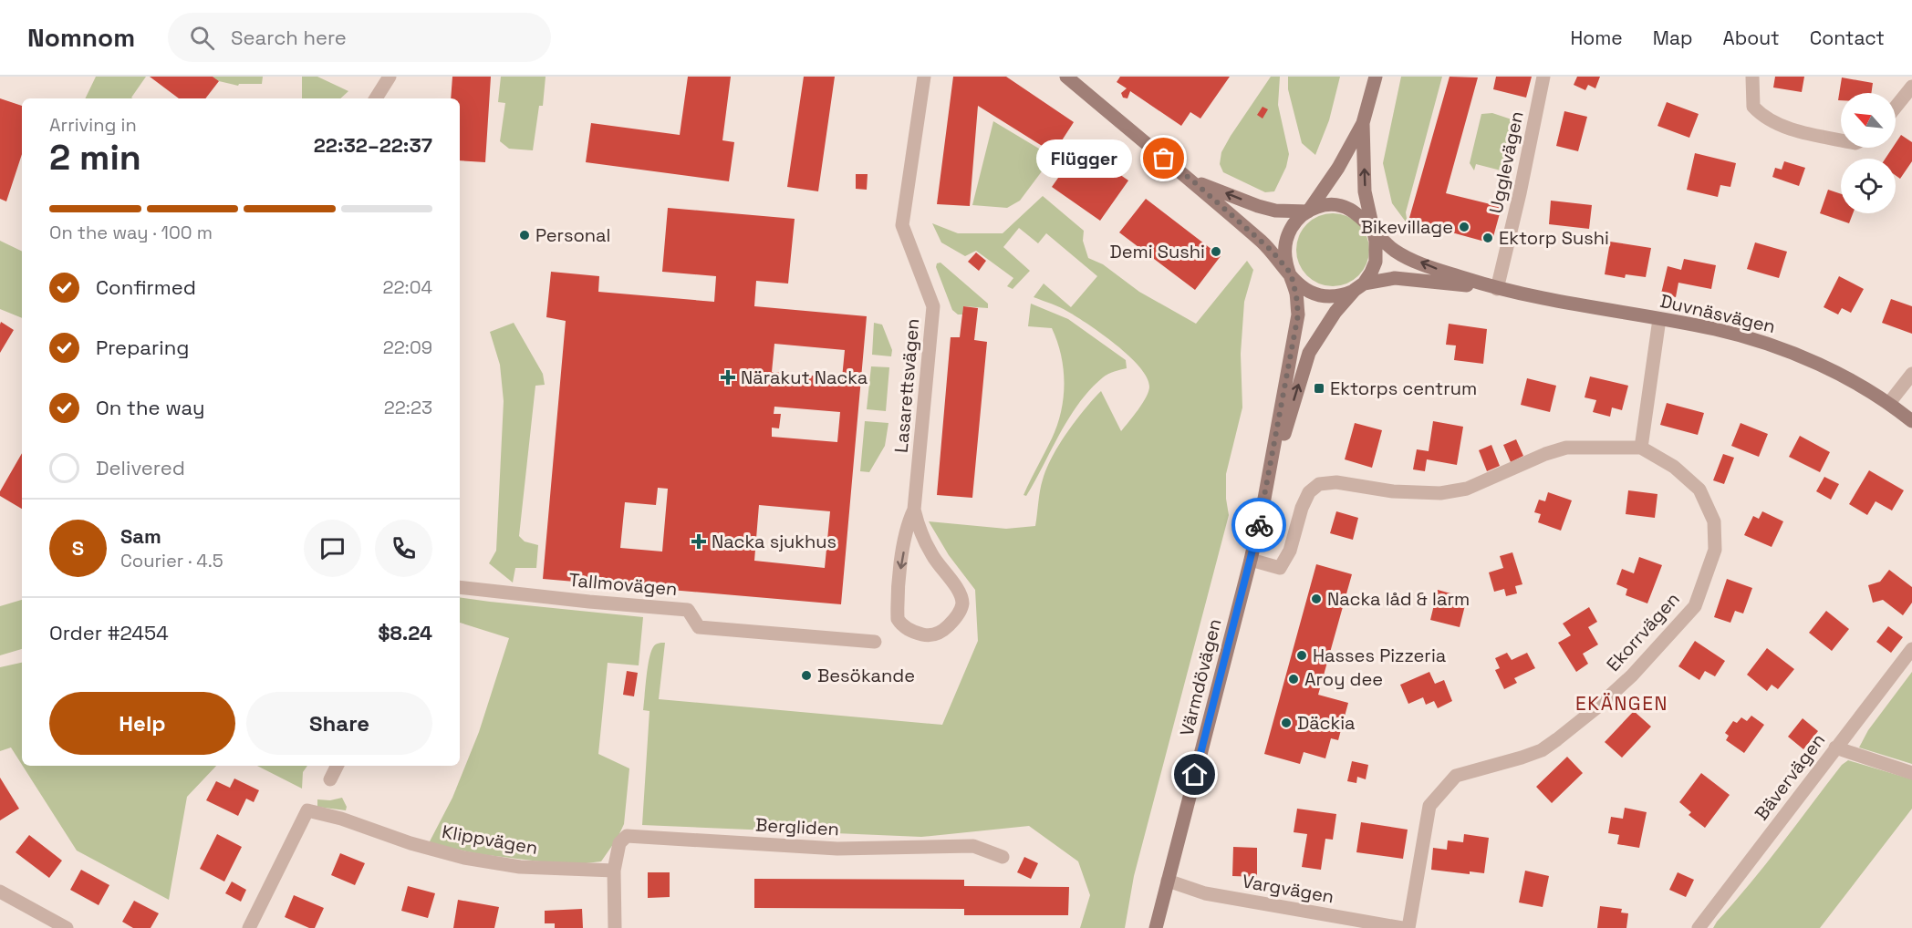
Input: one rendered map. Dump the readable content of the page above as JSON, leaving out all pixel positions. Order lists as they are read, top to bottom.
{
  "streets": {
    "main road": ["Duvnäsvägen", "Värmdövägen"],
    "street": [
      "Ugglevägen",
      "Lasarettsvägen",
      "Tallmovägen",
      "Ekorrvägen",
      "Bävervägen",
      "Bergliden",
      "Klippvägen",
      "Vargvägen"
    ]
  },
  "crossings": [
    ["Ugglevägen", "Duvnäsvägen"],
    ["Duvnäsvägen", "Värmdövägen"],
    ["Värmdövägen", "Vargvägen"],
    ["Bergliden", "Klippvägen"]
  ],
  "districts": ["EKÄNGEN"],
  "places": {
    "other": [
      "Flügger",
      "Bikevillage",
      "Personal",
      "Ektorp Sushi",
      "Demi Sushi",
      "Nacka låd & larm",
      "Hasses Pizzeria",
      "Besökande",
      "Aroy dee",
      "Däckia"
    ],
    "health": ["Närakut Nacka", "Nacka sjukhus"],
    "transit": ["Ektorps centrum"]
  },
  "north": "top left",
  "page": {
    "header": "Nomnom",
    "search": "Search here",
    "nav": [
      "Home",
      "Map",
      "About",
      "Contact"
    ],
    "heading": ["2 min", "Arriving in", "22:32–22:37"],
    "panel": [
      "Sam",
      "Courier · 4.5",
      "Order #2454",
      "$8.24"
    ],
    "bubble": "Flügger",
    "bar": "On the way · 100 m",
    "list": [
      ["Confirmed", "22:04"],
      ["Preparing", "22:09"],
      ["On the way", "22:23"],
      "Delivered"
    ],
    "round": "S",
    "buttons": ["Help", "Share"]
  }
}
